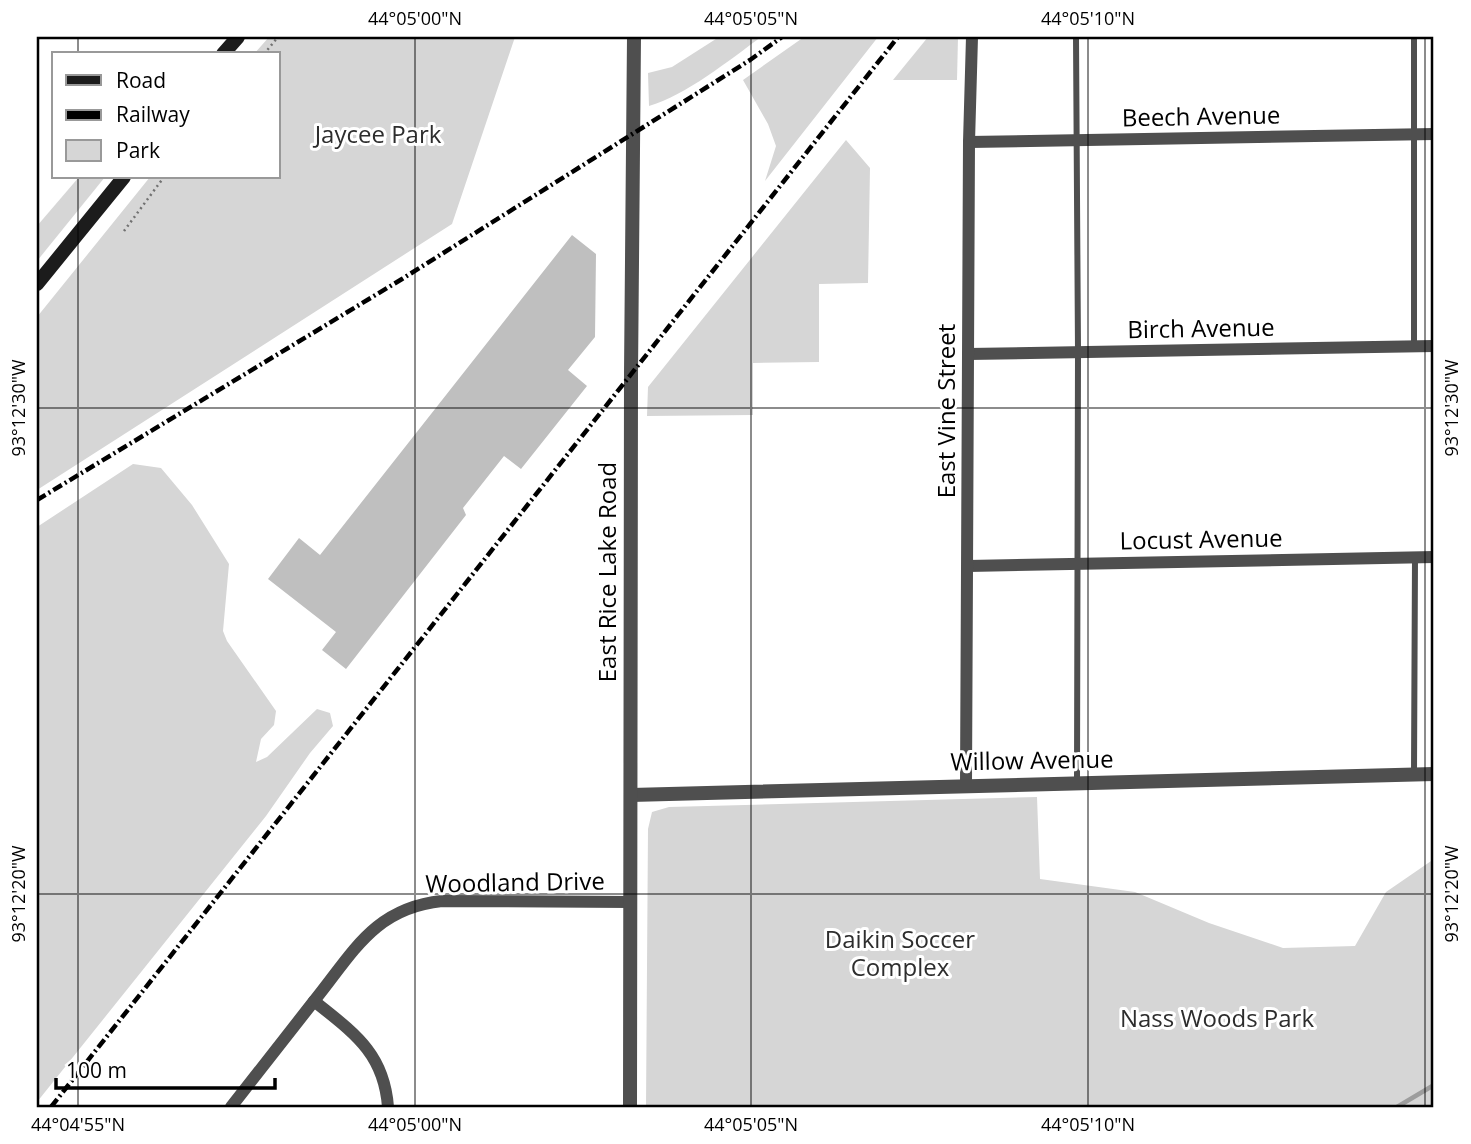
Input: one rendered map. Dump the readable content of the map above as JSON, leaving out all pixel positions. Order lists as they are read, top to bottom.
{
  "streets": {
    "street": [
      "Beech Avenue",
      "Birch Avenue",
      "East Vine Street",
      "Locust Avenue",
      "East Rice Lake Road",
      "Willow Avenue",
      "Woodland Drive"
    ]
  },
  "crossings": [
    ["Beech Avenue", "East Vine Street"],
    ["Birch Avenue", "East Vine Street"],
    ["East Vine Street", "Locust Avenue"],
    ["East Vine Street", "Willow Avenue"],
    ["East Rice Lake Road", "Willow Avenue"],
    ["East Rice Lake Road", "Woodland Drive"]
  ],
  "parks": ["Jaycee Park", "Daikin Soccer Complex", "Nass Woods Park"],
  "legend": ["Road", "Railway", "Park"],
  "scale_bar": "100 m",
  "coordinates": [
    "44°05'00\"N",
    "44°05'05\"N",
    "44°05'10\"N",
    "93°12'30\"W",
    "93°12'20\"W",
    "44°04'55\"N"
  ]
}
